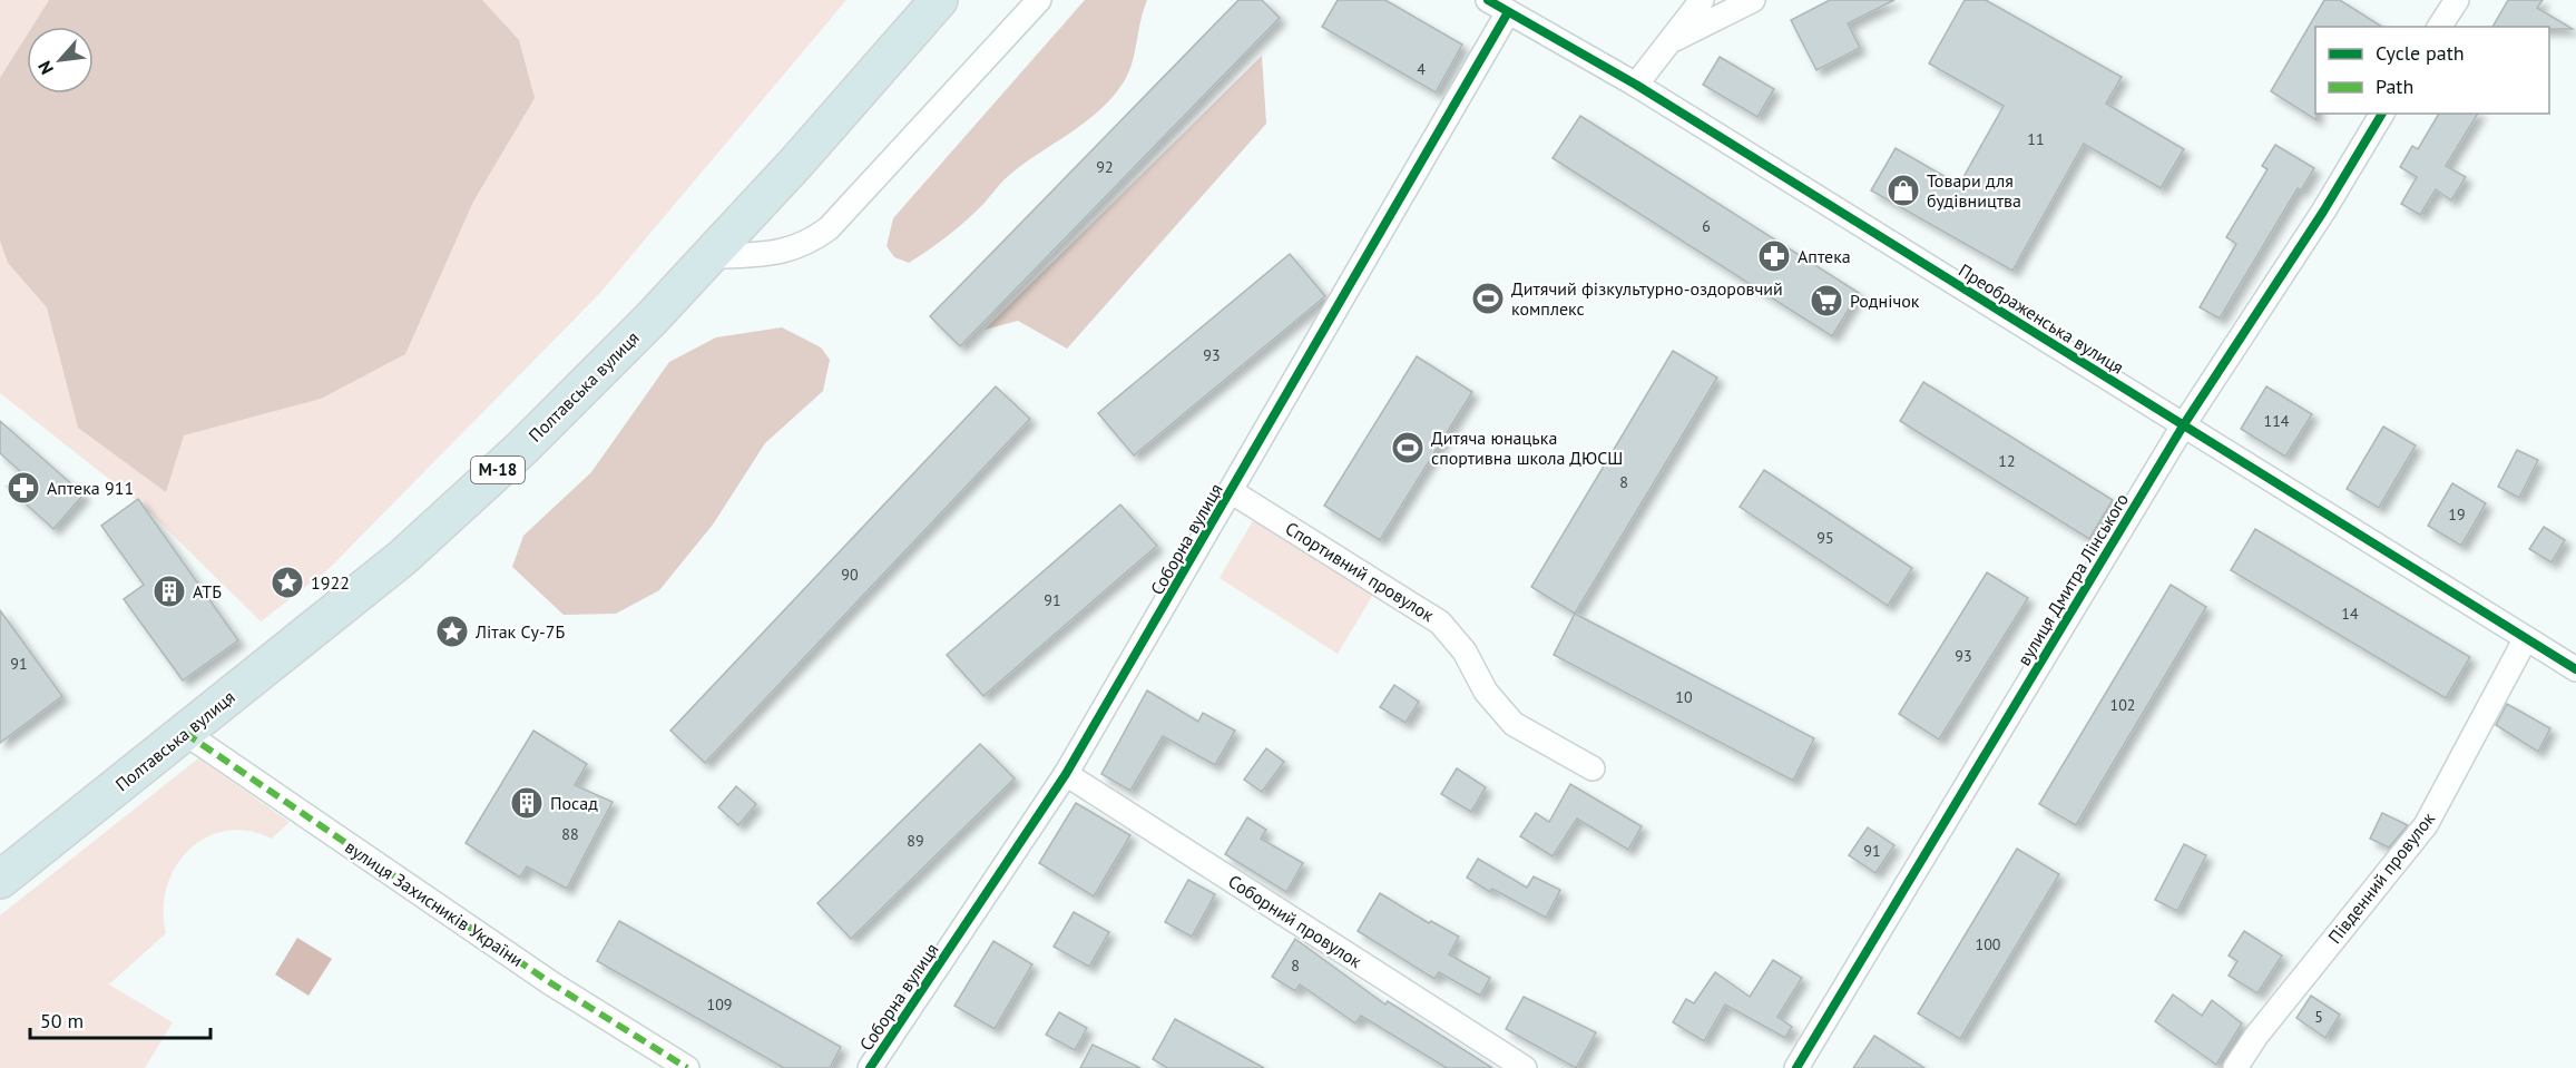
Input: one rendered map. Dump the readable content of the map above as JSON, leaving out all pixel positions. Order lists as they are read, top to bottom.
{
  "streets": {
    "highway": ["Полтавська вулиця", "М-18"],
    "street": [
      "Преображенська вулиця",
      "Соборна вулиця",
      "Спортивний провулок",
      "вулиця Дмитра Лінського",
      "Південний провулок",
      "вулиця Захисників України",
      "Соборний провулок"
    ]
  },
  "crossings": [
    ["Преображенська вулиця", "Соборна вулиця"],
    ["Преображенська вулиця", "вулиця Дмитра Лінського"],
    ["Преображенська вулиця", "Південний провулок"],
    ["Полтавська вулиця", "вулиця Захисників України"],
    ["Соборна вулиця", "Спортивний провулок"],
    ["Соборна вулиця", "Соборний провулок"]
  ],
  "places": {
    "shop": ["Товари для будівництва"],
    "pharmacy": ["Аптека", "Аптека 911"],
    "sports": ["Дитячий фізкультурно-оздоровчий комплекс", "Дитяча юнацька спортивна школа ДЮСШ"],
    "supermarket": ["Роднічок"],
    "place": ["1922", "Літак Су-7Б"],
    "building": ["АТБ", "Посад"]
  },
  "house_numbers": [
    "4",
    "11",
    "92",
    "6",
    "93",
    "114",
    "12",
    "8",
    "19",
    "95",
    "90",
    "91",
    "14",
    "93",
    "91",
    "10",
    "102",
    "88",
    "89",
    "91",
    "100",
    "8",
    "109",
    "5"
  ],
  "legend": ["Cycle path", "Path"],
  "scale_bar": "50 m",
  "north": "bottom left"
}
